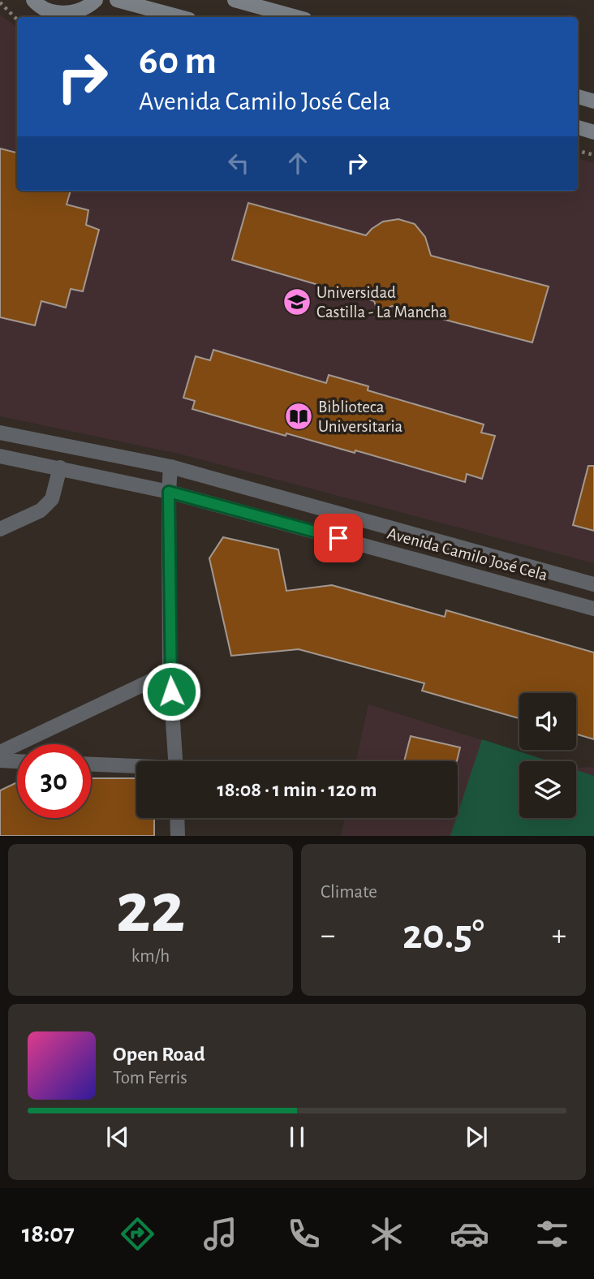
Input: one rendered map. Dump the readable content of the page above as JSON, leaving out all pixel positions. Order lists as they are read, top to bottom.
{
  "streets": {
    "street": ["Avenida Camilo José Cela"]
  },
  "places": {
    "school or university": ["Universidad Castilla - La Mancha"],
    "library": ["Biblioteca Universitaria"]
  },
  "page": {
    "turn": ["60 m", "Avenida Camilo José Cela"],
    "limit": "30",
    "trip": "18:08 · 1 min · 120 m",
    "tile": [
      ["22", "km/h"],
      "Climate"
    ],
    "heat": ["−", "20.5°", "+"],
    "song": ["Open Road", "Tom Ferris"],
    "tabs": "18:07"
  }
}
